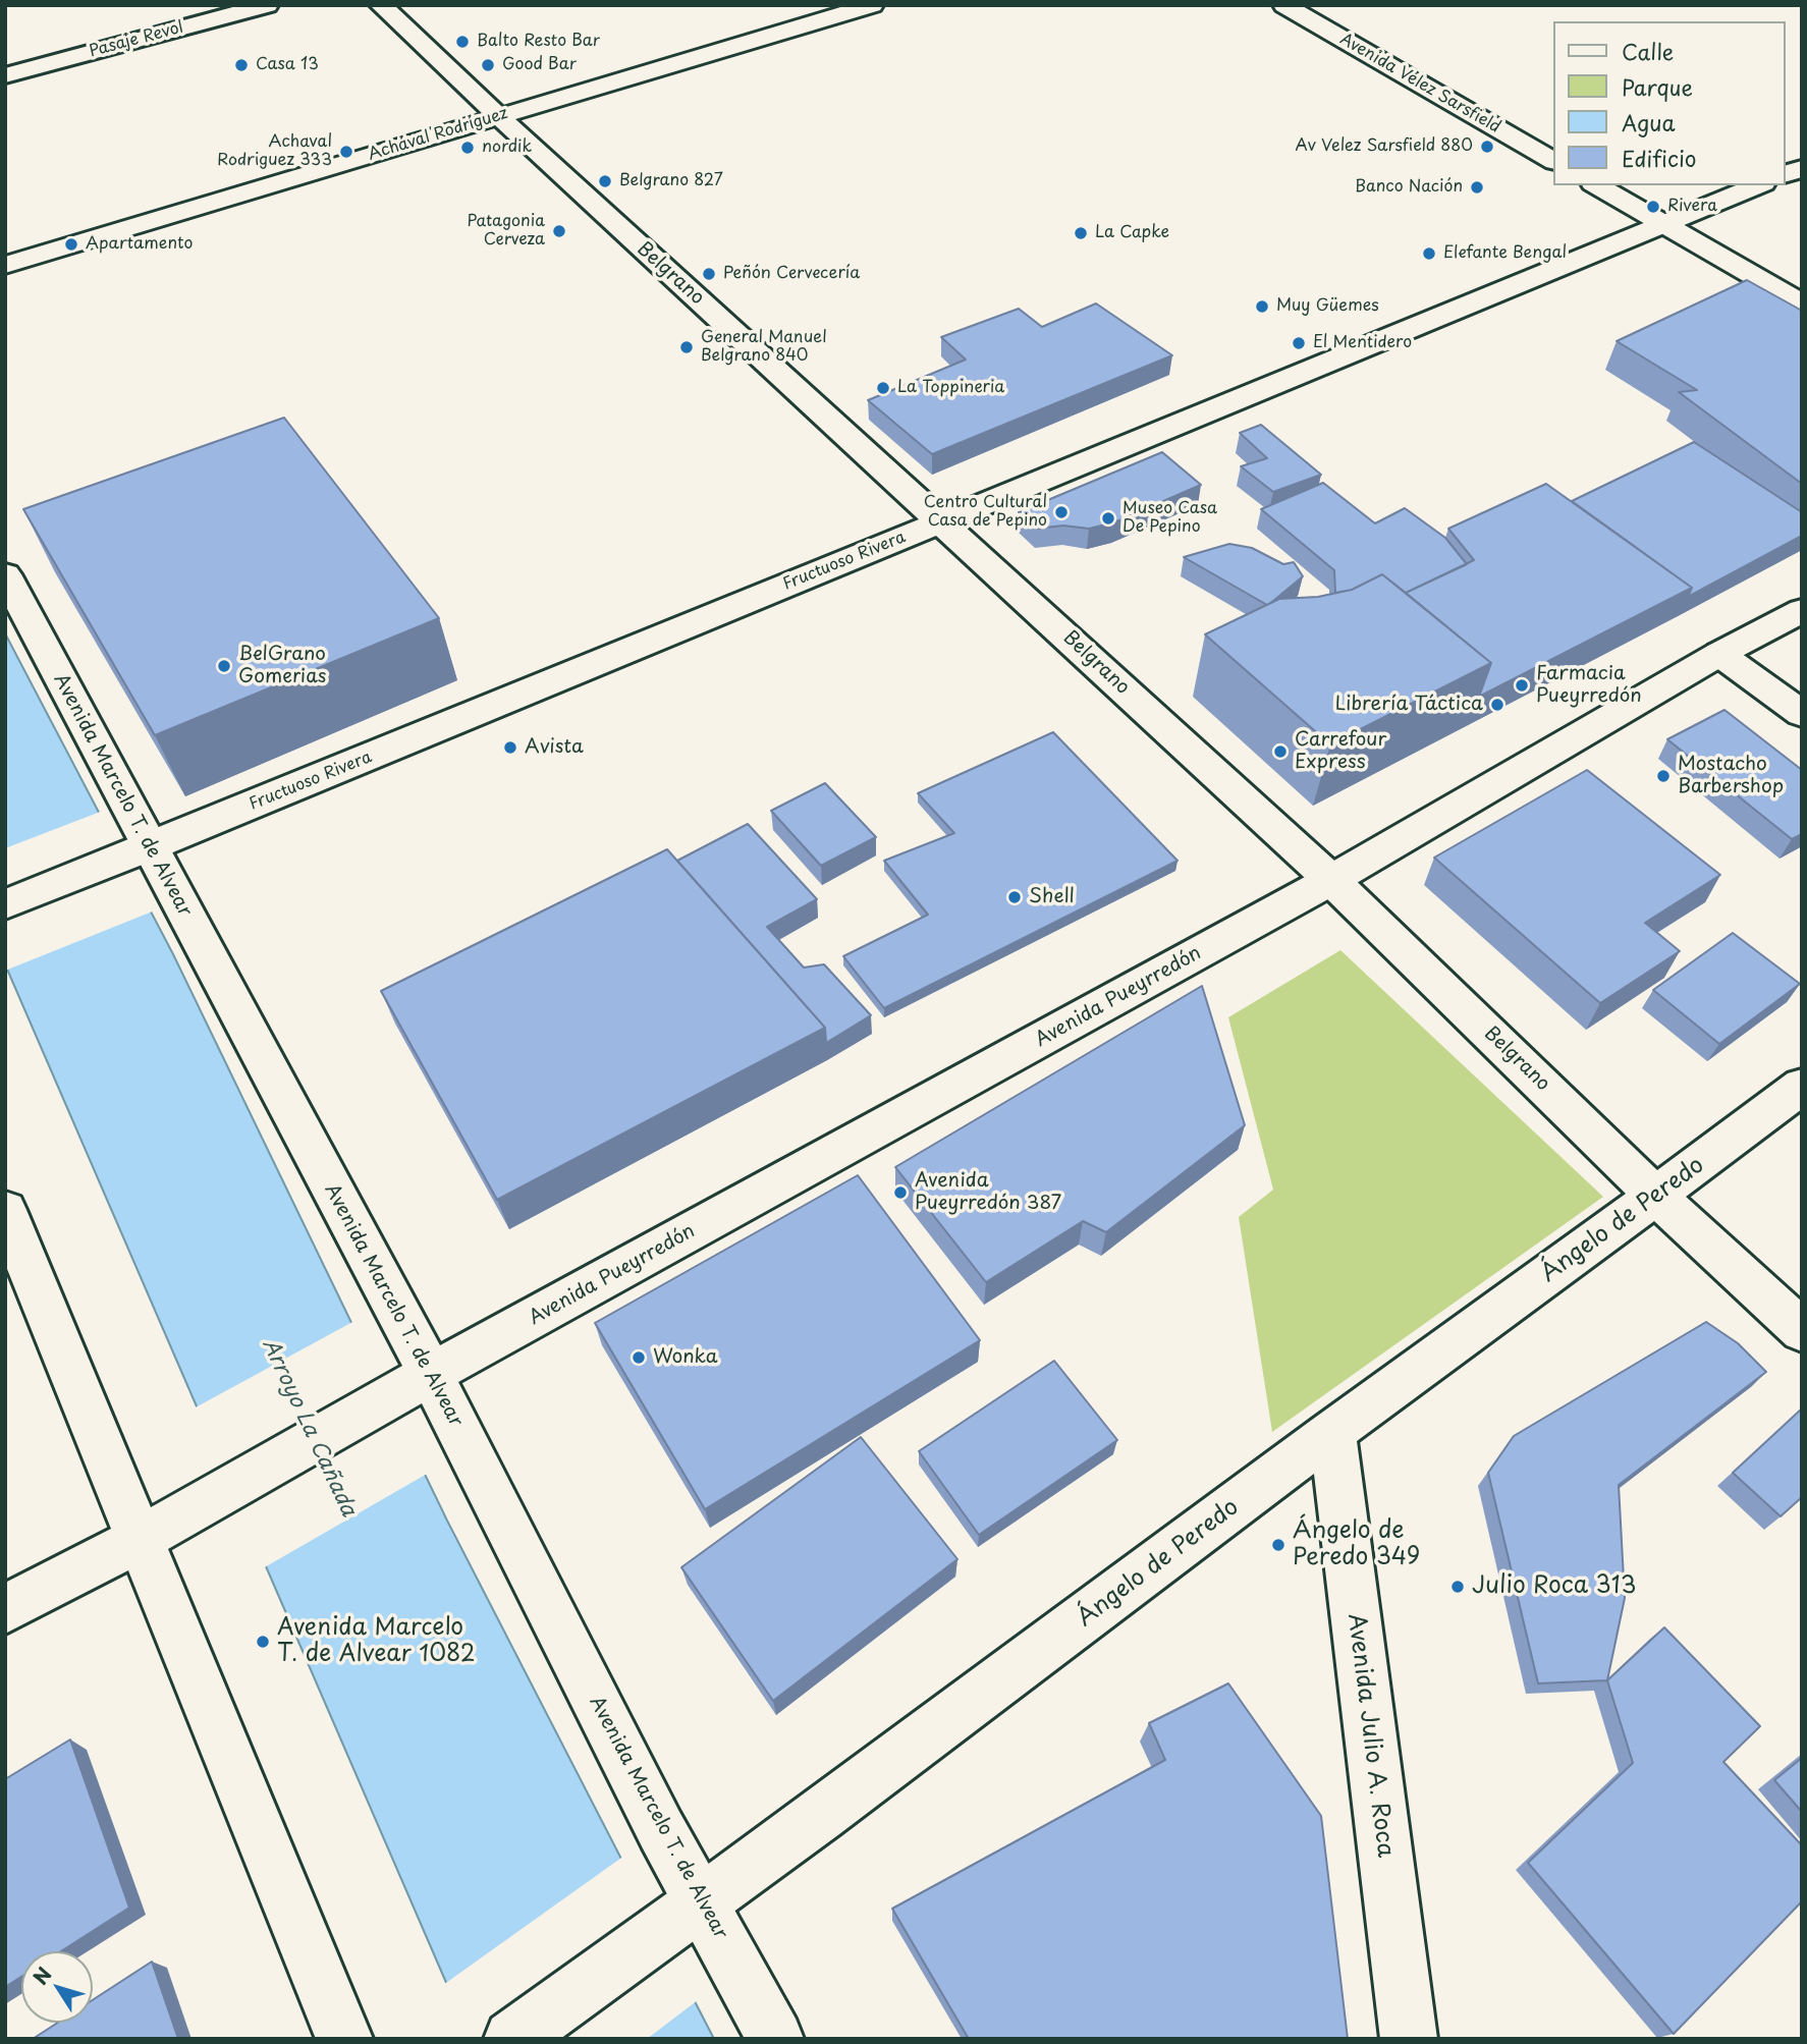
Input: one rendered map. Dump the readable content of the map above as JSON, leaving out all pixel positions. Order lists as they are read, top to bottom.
{
  "streets": {
    "street": [
      "Pasaje Revol",
      "Avenida Vélez Sarsfield",
      "Achával Rodríguez",
      "Belgrano",
      "Fructuoso Rivera",
      "Avenida Marcelo T. de Alvear",
      "Avenida Pueyrredón",
      "Ángelo de Peredo",
      "Avenida Julio A. Roca"
    ]
  },
  "crossings": [
    ["Achával Rodríguez", "Belgrano"],
    ["Belgrano", "Fructuoso Rivera"],
    ["Belgrano", "Avenida Pueyrredón"],
    ["Belgrano", "Ángelo de Peredo"],
    ["Fructuoso Rivera", "Avenida Marcelo T. de Alvear"],
    ["Avenida Marcelo T. de Alvear", "Avenida Pueyrredón"],
    ["Avenida Marcelo T. de Alvear", "Ángelo de Peredo"],
    ["Ángelo de Peredo", "Avenida Julio A. Roca"]
  ],
  "water": ["Arroyo La Cañada"],
  "places": [
    "Balto Resto Bar",
    "Casa 13",
    "Good Bar",
    "Av Velez Sarsfield 880",
    "nordik",
    "Achaval Rodriguez 333",
    "Belgrano 827",
    "Banco Nación",
    "Rivera",
    "Patagonia Cerveza",
    "La Capke",
    "Apartamento",
    "Elefante Bengal",
    "Peñón Cervecería",
    "Muy Güemes",
    "El Mentidero",
    "General Manuel Belgrano 840",
    "La Toppineria",
    "Centro Cultural Casa de Pepino",
    "Museo Casa De Pepino",
    "BelGrano Gomerias",
    "Farmacia Pueyrredón",
    "Librería Táctica",
    "Avista",
    "Carrefour Express",
    "Mostacho Barbershop",
    "Shell",
    "Avenida Pueyrredón 387",
    "Wonka",
    "Ángelo de Peredo 349",
    "Julio Roca 313",
    "Avenida Marcelo T. de Alvear 1082"
  ],
  "legend": [
    "Calle",
    "Parque",
    "Agua",
    "Edificio"
  ],
  "north": "top left"
}
